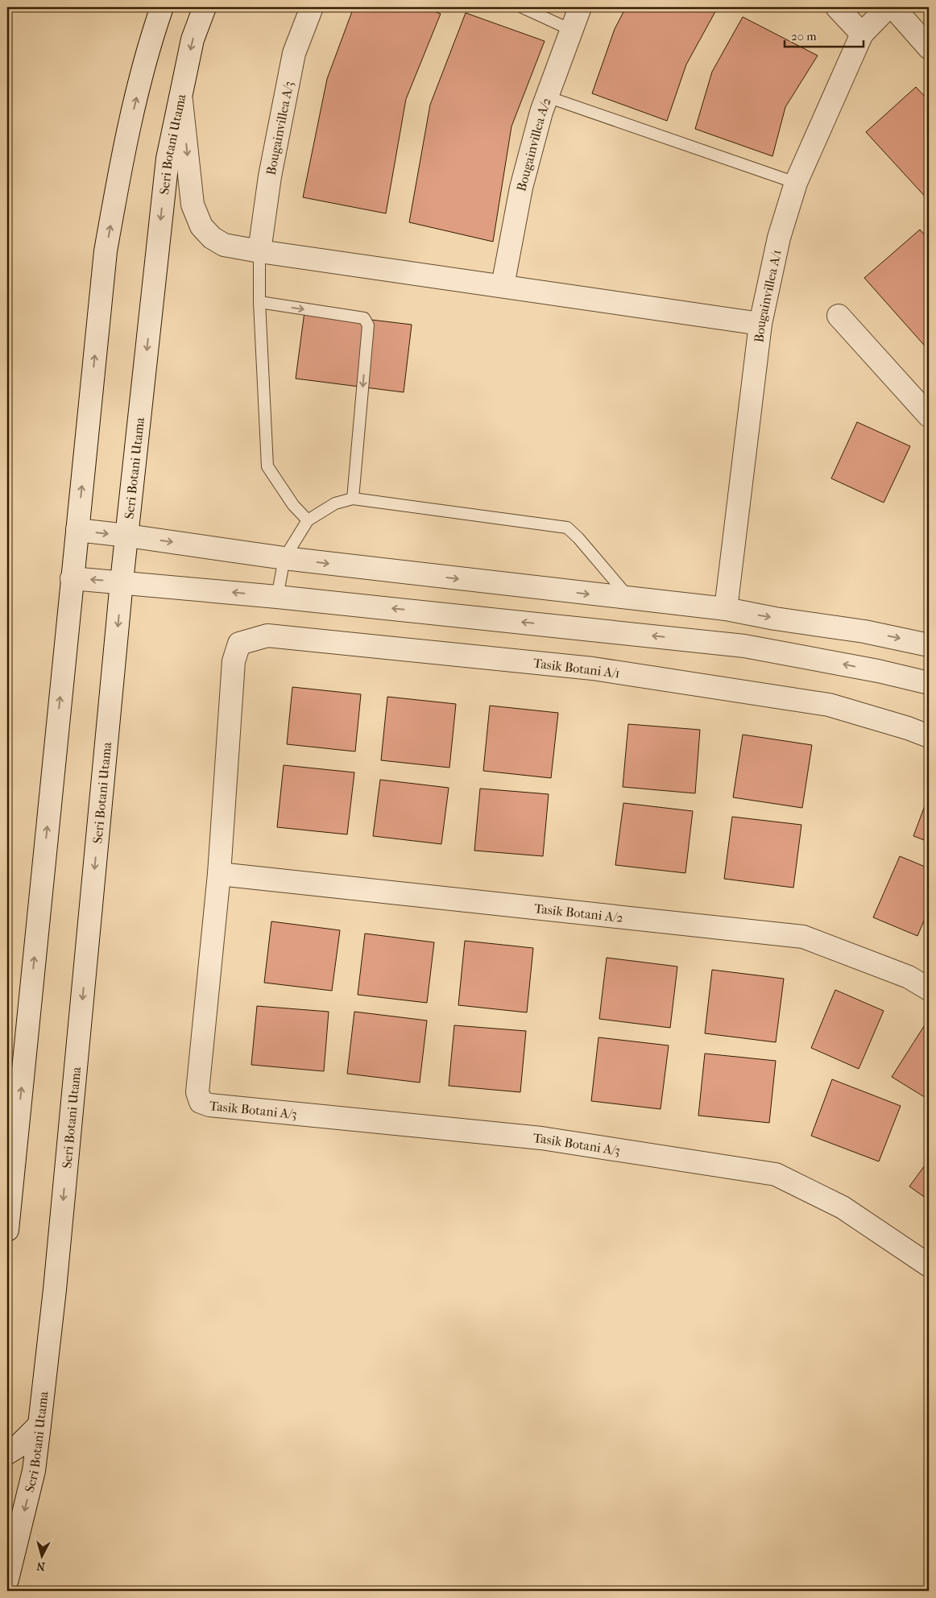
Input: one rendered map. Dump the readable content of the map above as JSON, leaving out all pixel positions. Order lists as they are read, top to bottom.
{
  "streets": {
    "street": [
      "Bougainvillea A/3",
      "Seri Botani Utama",
      "Bougainvillea A/2",
      "Bougainvillea A/1",
      "Tasik Botani A/1",
      "Tasik Botani A/2",
      "Tasik Botani A/3"
    ]
  },
  "crossings": [
    ["Tasik Botani A/1", "Tasik Botani A/2"],
    ["Tasik Botani A/1", "Tasik Botani A/3"],
    ["Tasik Botani A/2", "Tasik Botani A/3"]
  ],
  "scale_bar": "20 m",
  "north": "bottom"
}
